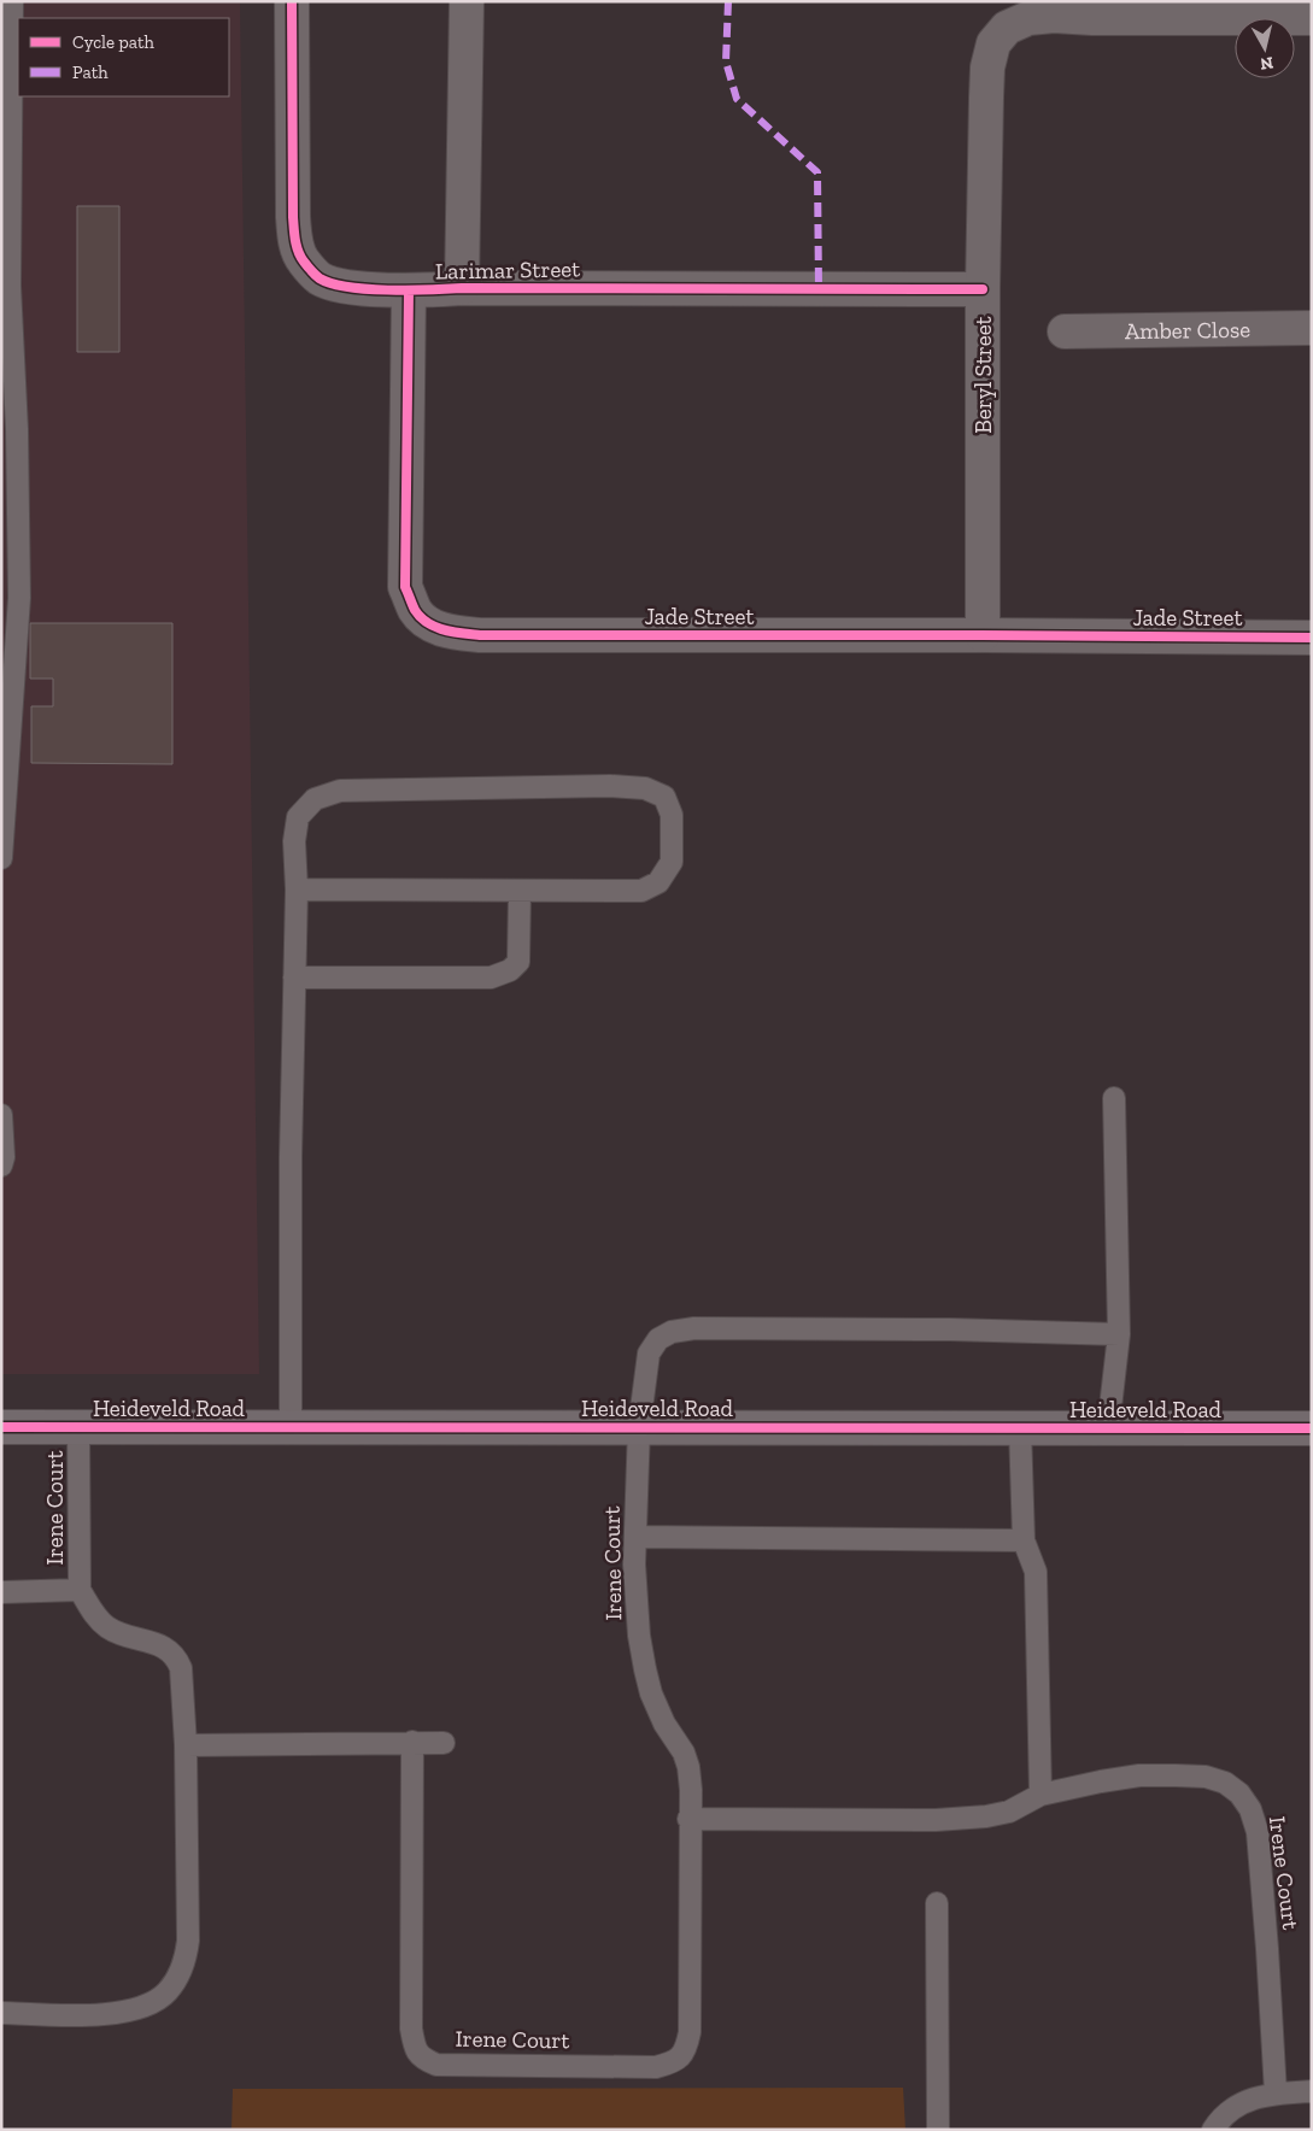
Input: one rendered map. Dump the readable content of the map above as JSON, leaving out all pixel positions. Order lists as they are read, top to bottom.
{
  "streets": {
    "street": [
      "Larimar Street",
      "Amber Close",
      "Beryl Street",
      "Jade Street",
      "Heideveld Road"
    ],
    "lane": ["Irene Court"]
  },
  "crossings": [
    ["Larimar Street", "Beryl Street"],
    ["Larimar Street", "Jade Street"],
    ["Beryl Street", "Jade Street"],
    ["Heideveld Road", "Irene Court"]
  ],
  "legend": ["Cycle path", "Path"],
  "north": "bottom"
}
